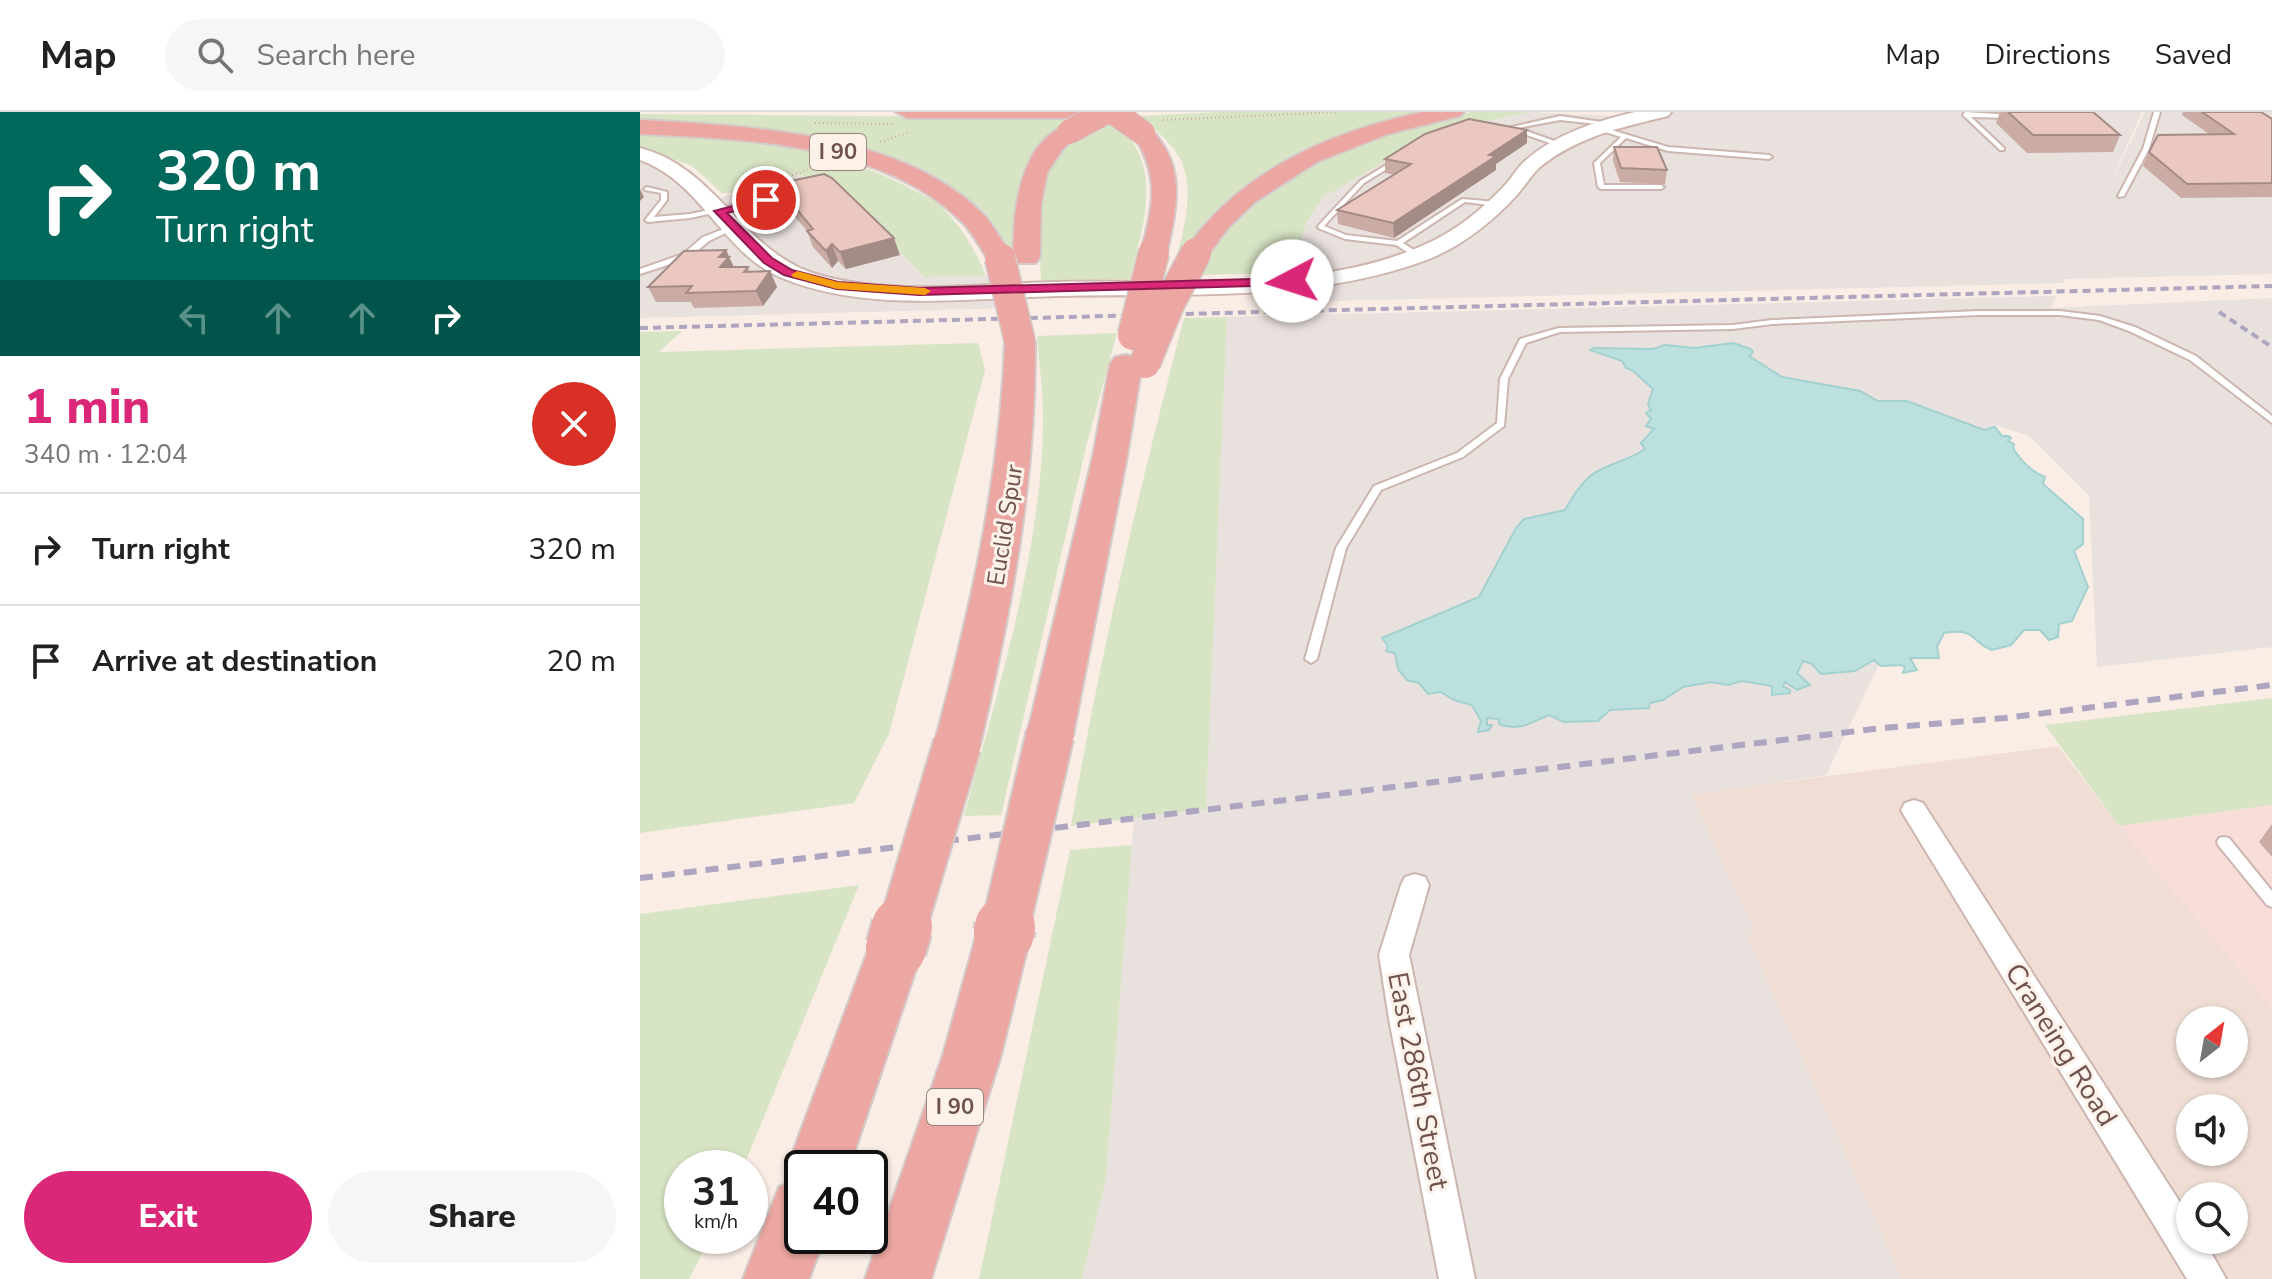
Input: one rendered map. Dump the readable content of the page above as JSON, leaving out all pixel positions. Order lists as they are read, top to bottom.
{
  "streets": {
    "highway": ["I 90", "Euclid Spur"],
    "street": ["Craneing Road", "East 286th Street"]
  },
  "crossings": [
    ["I 90", "Euclid Spur"]
  ],
  "north": "top right",
  "page": {
    "header": "Map",
    "search": "Search here",
    "nav": ["Map", "Directions", "Saved"],
    "turn": ["320 m", "Turn right"],
    "heading": ["1 min", "340 m · 12:04"],
    "list": [
      {
        "name": "Turn right",
        "value": "320 m"
      },
      {
        "name": "Arrive at destination",
        "value": "20 m"
      }
    ],
    "speed": "31 km/h",
    "limit": "40",
    "buttons": ["Exit", "Share"]
  }
}
